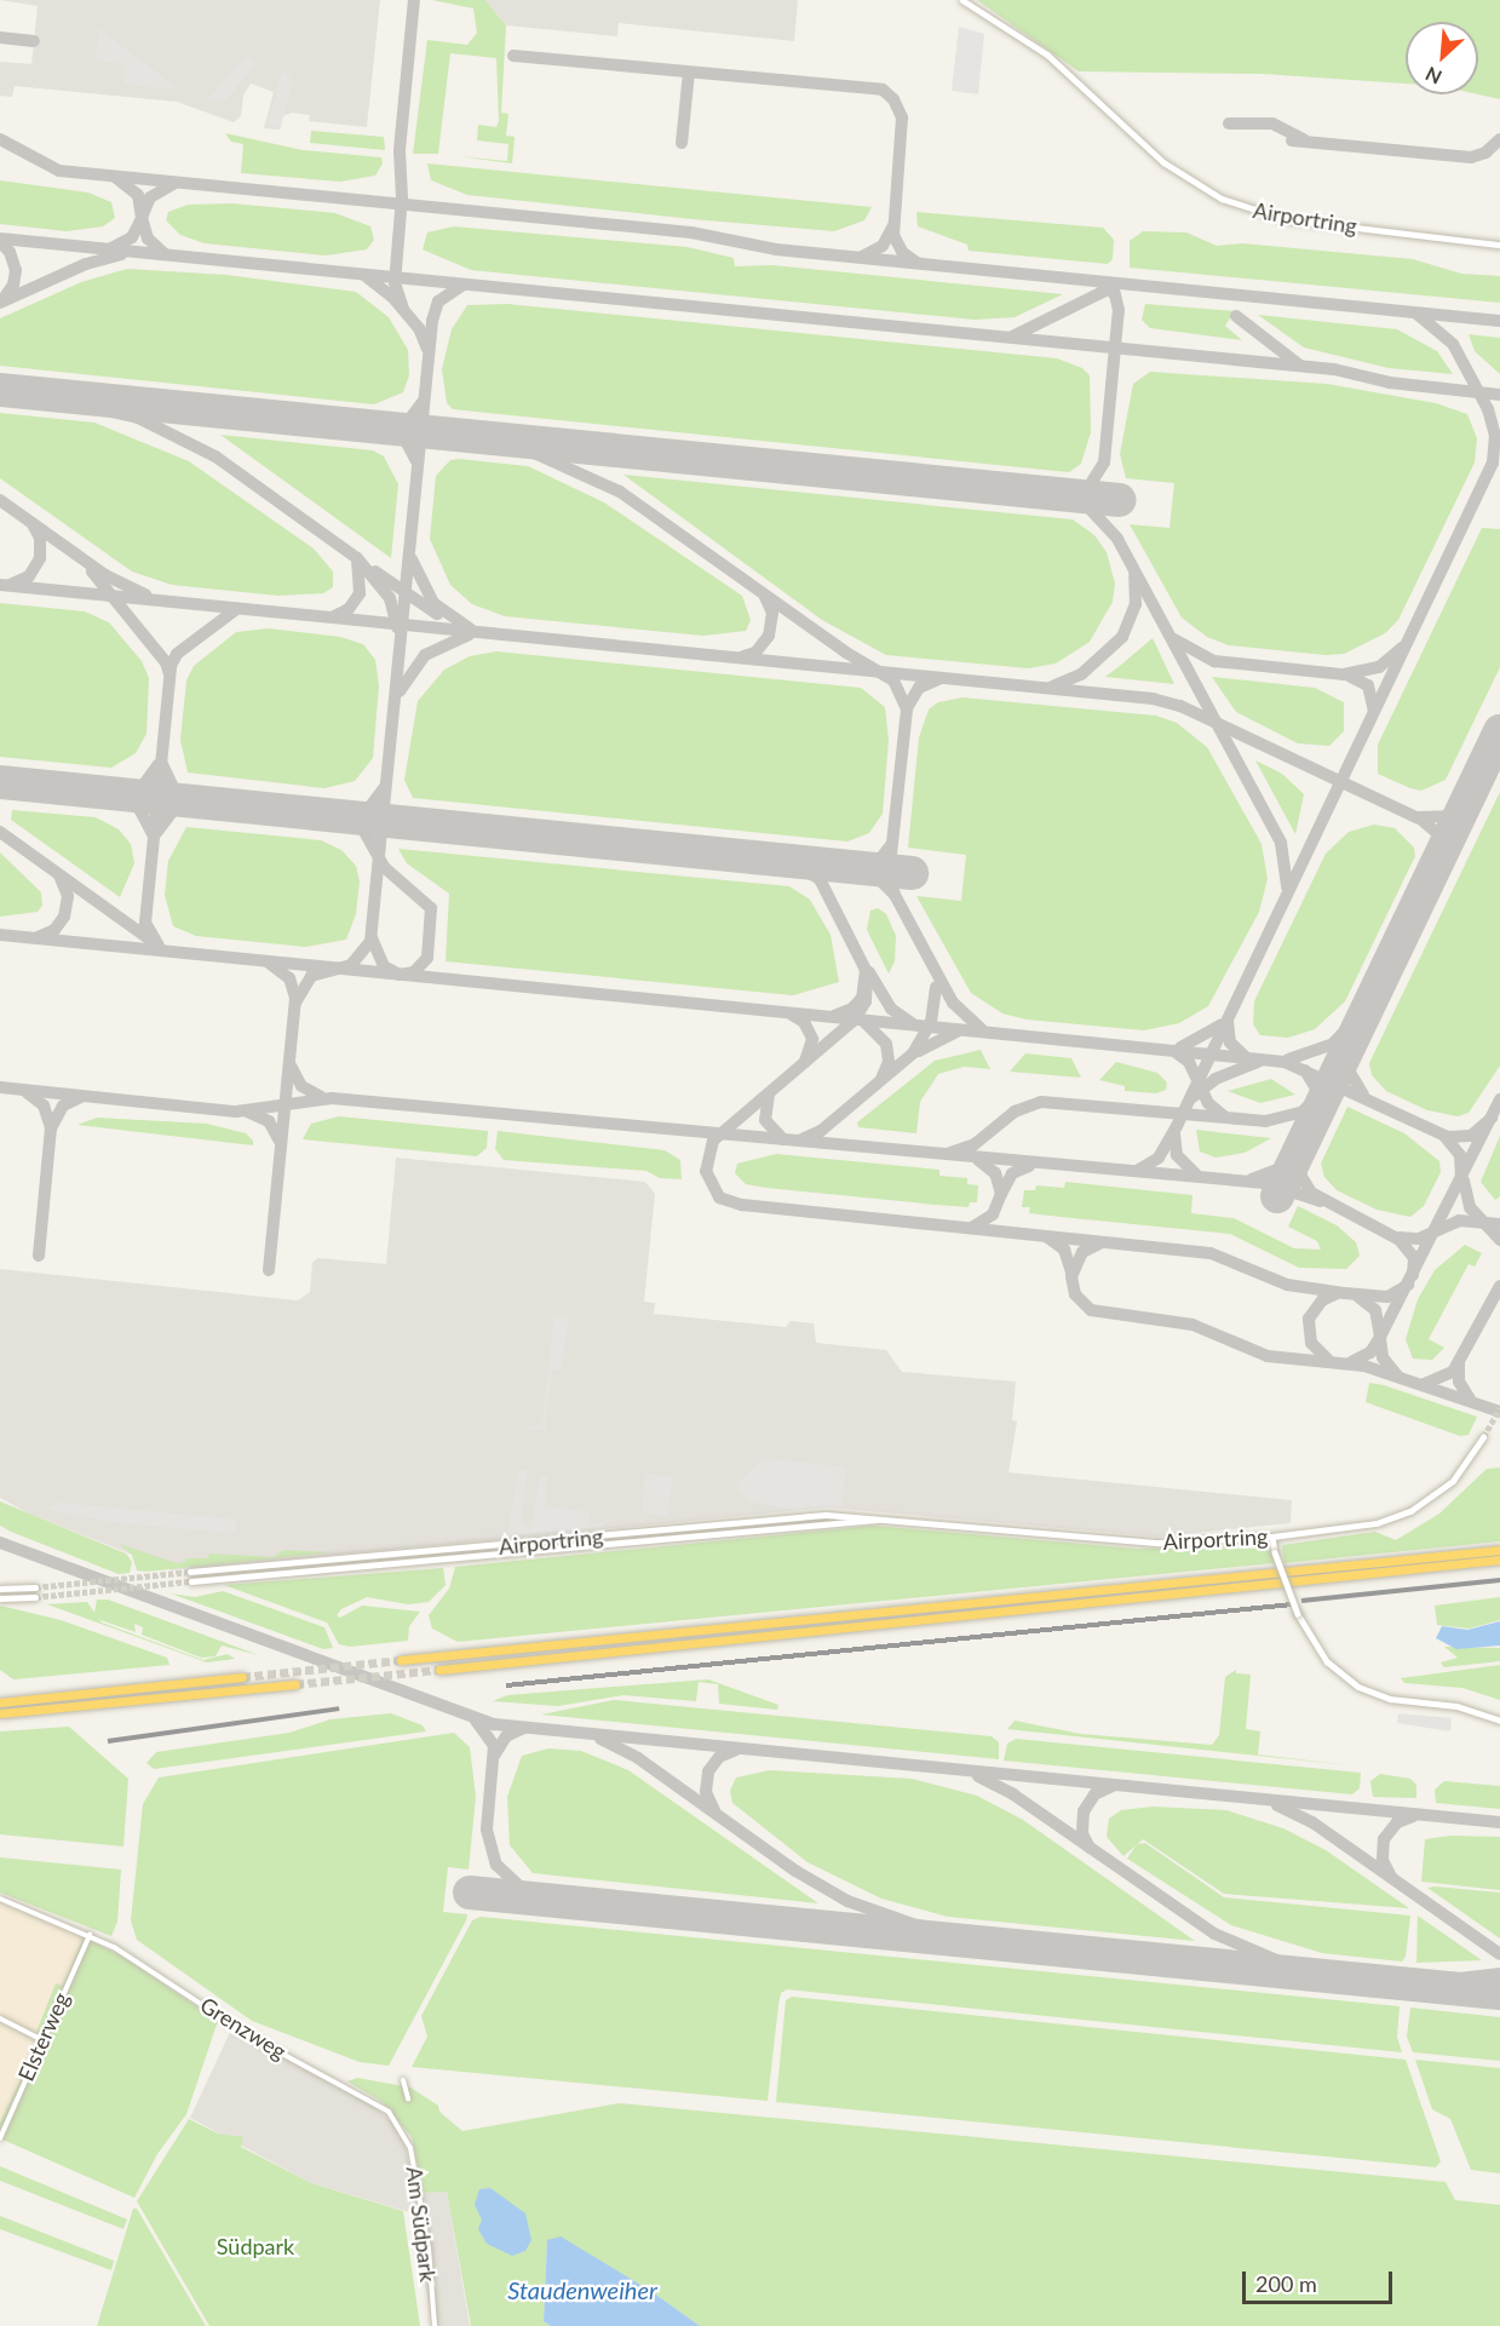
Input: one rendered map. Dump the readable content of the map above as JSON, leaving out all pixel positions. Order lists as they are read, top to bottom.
{
  "streets": {
    "street": [
      "Airportring",
      "Grenzweg",
      "Elsterweg",
      "Am Südpark"
    ]
  },
  "crossings": [
    ["Grenzweg", "Elsterweg"],
    ["Grenzweg", "Am Südpark"]
  ],
  "water": ["Staudenweiher"],
  "parks": ["Südpark"],
  "scale_bar": "200 m",
  "north": "bottom left"
}
